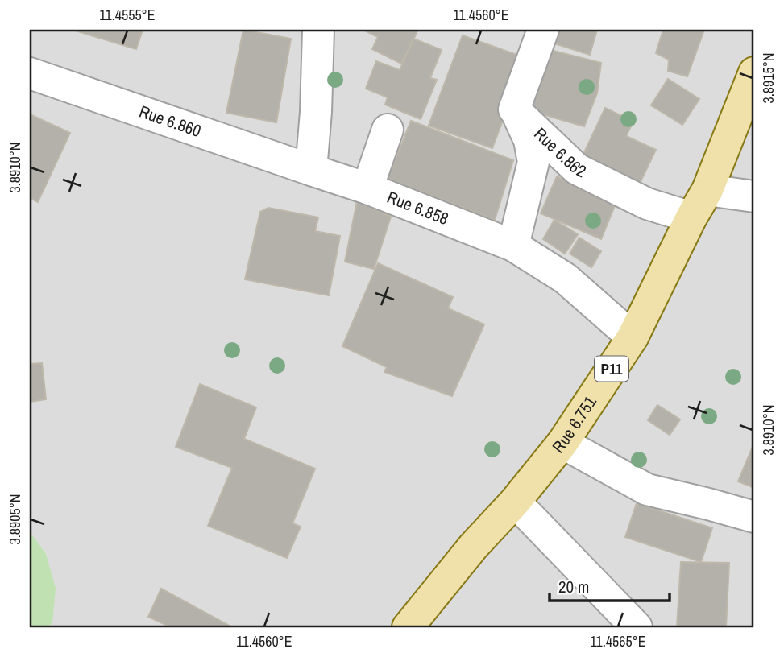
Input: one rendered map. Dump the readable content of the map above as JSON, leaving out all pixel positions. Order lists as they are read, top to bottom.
{
  "streets": {
    "main road": ["P11", "Rue 6.751"],
    "street": ["Rue 6.860", "Rue 6.862", "Rue 6.858"]
  },
  "crossings": [
    ["Rue 6.860", "Rue 6.858"],
    ["Rue 6.862", "Rue 6.751"],
    ["Rue 6.858", "Rue 6.751"]
  ],
  "scale_bar": "20 m",
  "coordinates": [
    "11.4555°E",
    "11.4560°E",
    "3.8915°N",
    "3.8910°N",
    "3.8905°N",
    "11.4565°E"
  ]
}
